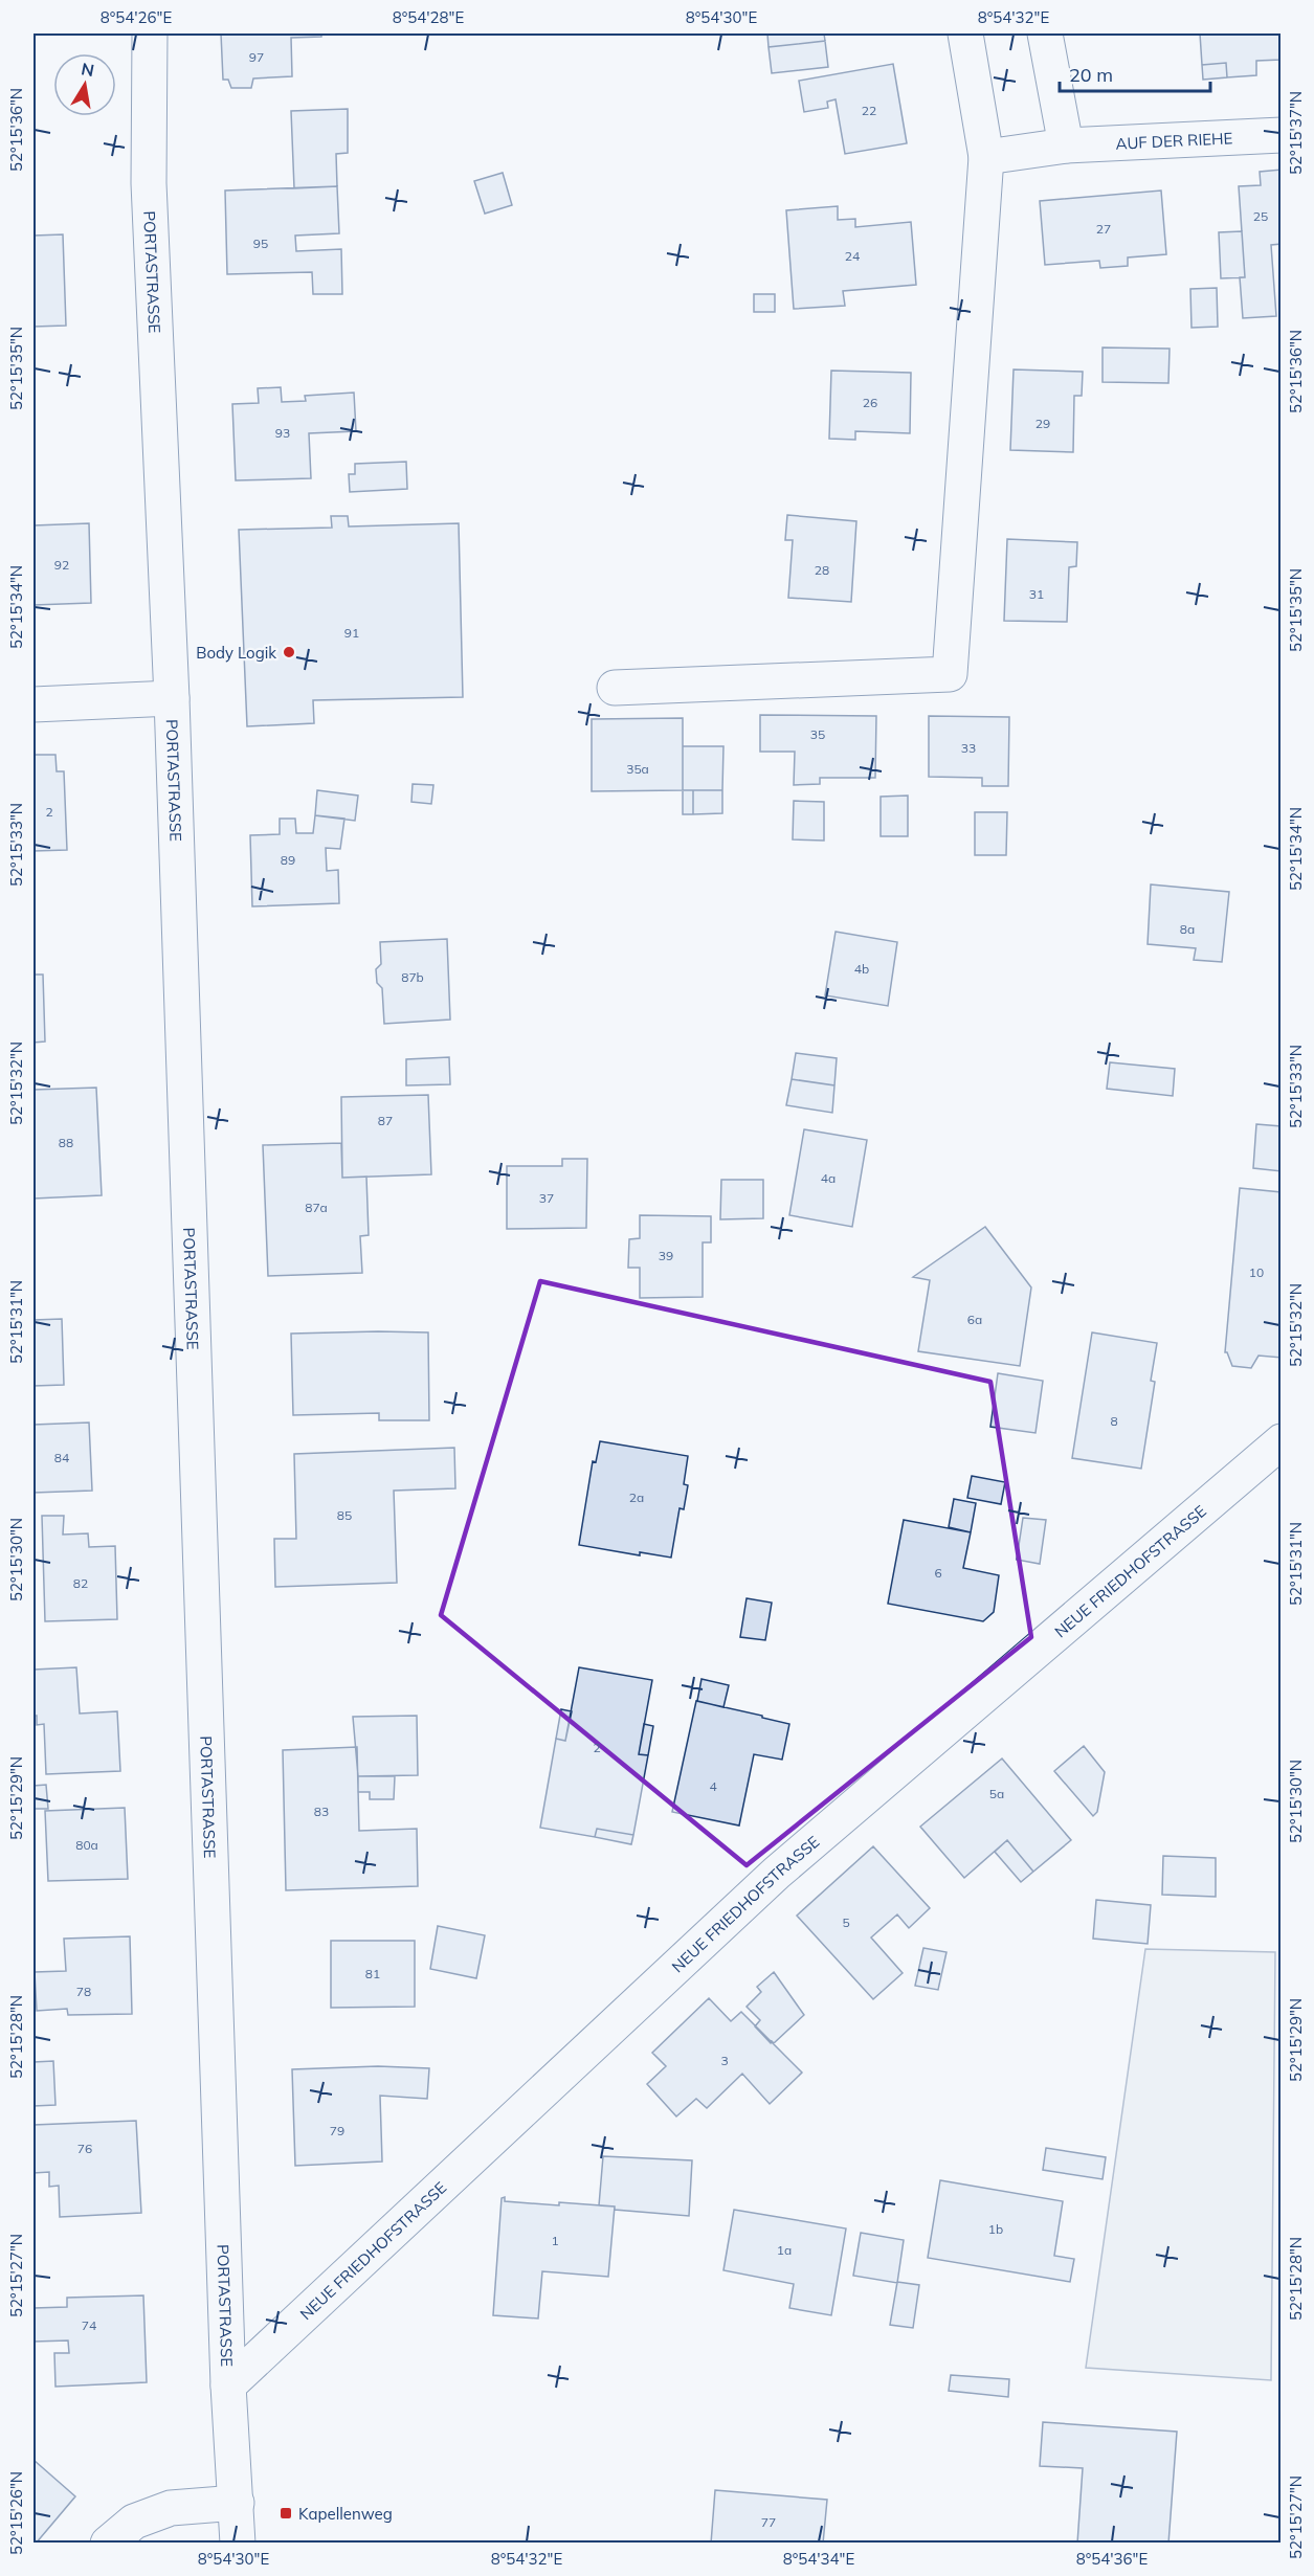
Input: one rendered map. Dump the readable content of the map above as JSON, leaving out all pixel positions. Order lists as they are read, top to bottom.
{
  "streets": {
    "street": ["AUF DER RIEHE", "PORTASTRASSE", "NEUE FRIEDHOFSTRASSE"]
  },
  "crossings": [
    ["PORTASTRASSE", "NEUE FRIEDHOFSTRASSE"]
  ],
  "places": {
    "other": ["Body Logik"],
    "transit": ["Kapellenweg"]
  },
  "house_numbers": [
    "97",
    "22",
    "25",
    "27",
    "95",
    "24",
    "26",
    "29",
    "93",
    "92",
    "28",
    "31",
    "91",
    "35",
    "33",
    "35a",
    "2",
    "89",
    "8a",
    "4b",
    "87b",
    "87",
    "88",
    "4a",
    "37",
    "87a",
    "39",
    "10",
    "6a",
    "8",
    "84",
    "2a",
    "85",
    "6",
    "82",
    "2",
    "4",
    "5a",
    "83",
    "80a",
    "5",
    "81",
    "78",
    "3",
    "79",
    "76",
    "1b",
    "1",
    "1a",
    "74",
    "77"
  ],
  "scale_bar": "20 m",
  "north": "top",
  "coordinates": [
    "8°54'26\"E",
    "8°54'28\"E",
    "8°54'30\"E",
    "8°54'32\"E",
    "52°15'36\"N",
    "52°15'37\"N",
    "52°15'35\"N",
    "52°15'34\"N",
    "52°15'33\"N",
    "52°15'32\"N",
    "52°15'31\"N",
    "52°15'30\"N",
    "52°15'29\"N",
    "52°15'28\"N",
    "52°15'27\"N",
    "52°15'26\"N",
    "8°54'34\"E",
    "8°54'36\"E"
  ]
}
